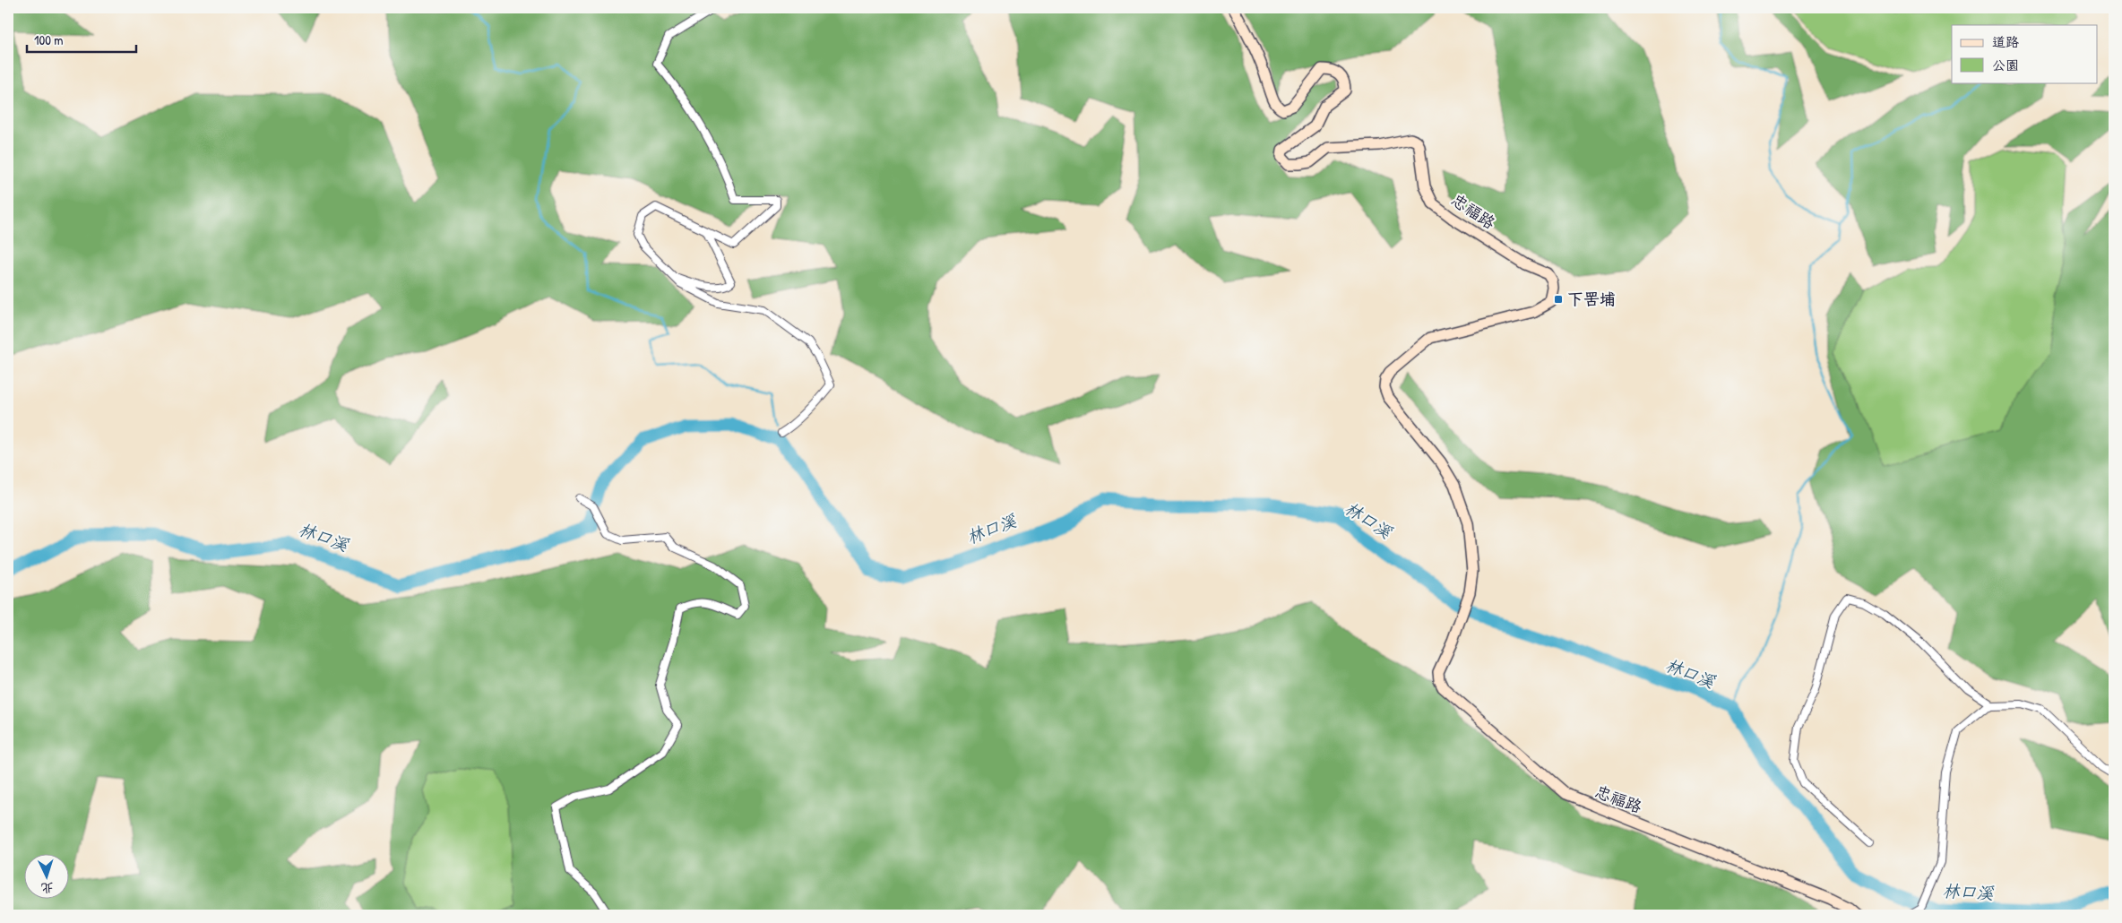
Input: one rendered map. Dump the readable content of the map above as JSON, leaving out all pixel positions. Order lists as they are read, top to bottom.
{
  "streets": {
    "street": ["忠福路"]
  },
  "water": ["林口溪"],
  "places": {
    "transit": ["下罟埔"]
  },
  "legend": ["道路", "公園"],
  "scale_bar": "100 m",
  "north": "bottom"
}
